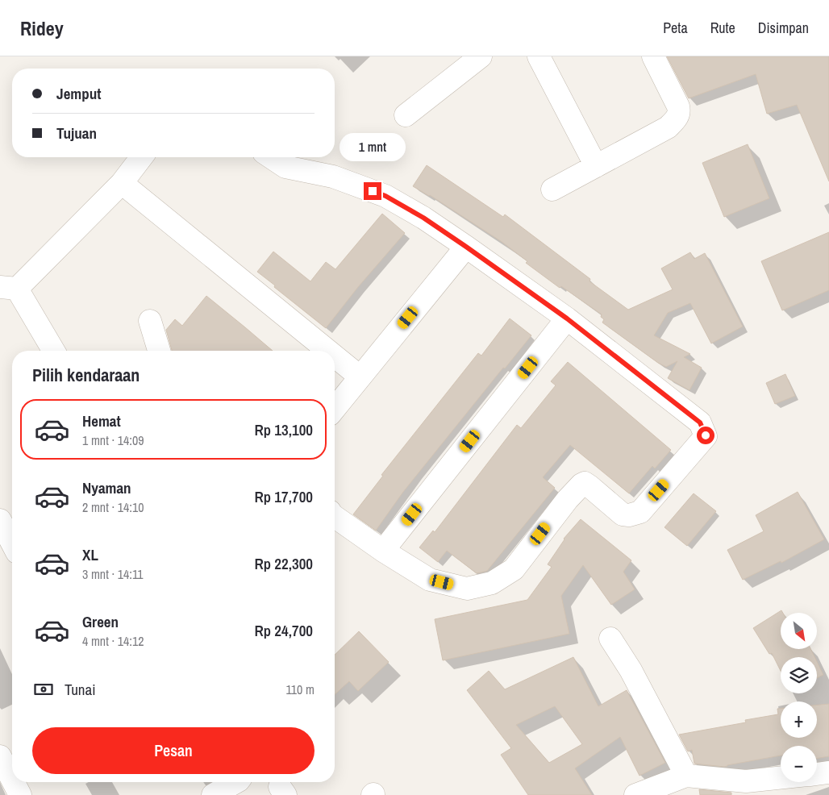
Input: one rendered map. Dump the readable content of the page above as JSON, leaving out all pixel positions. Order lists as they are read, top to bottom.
{
  "north": "bottom right",
  "page": {
    "header": "Ridey",
    "nav": ["Peta", "Rute", "Disimpan"],
    "banner": ["Jemput", "Tujuan"],
    "bubble": "1 mnt",
    "heading": "Pilih kendaraan",
    "list": [
      {
        "name": "Hemat",
        "note": "1 mnt · 14:09",
        "value": "Rp 13,100"
      },
      {
        "name": "Nyaman",
        "note": "2 mnt · 14:10",
        "value": "Rp 17,700"
      },
      {
        "name": "XL",
        "note": "3 mnt · 14:11",
        "value": "Rp 22,300"
      },
      {
        "name": "Green",
        "note": "4 mnt · 14:12",
        "value": "Rp 24,700"
      }
    ],
    "map_buttons": ["+", "−"],
    "pay": ["Tunai", "110 m"],
    "buttons": "Pesan"
  }
}
